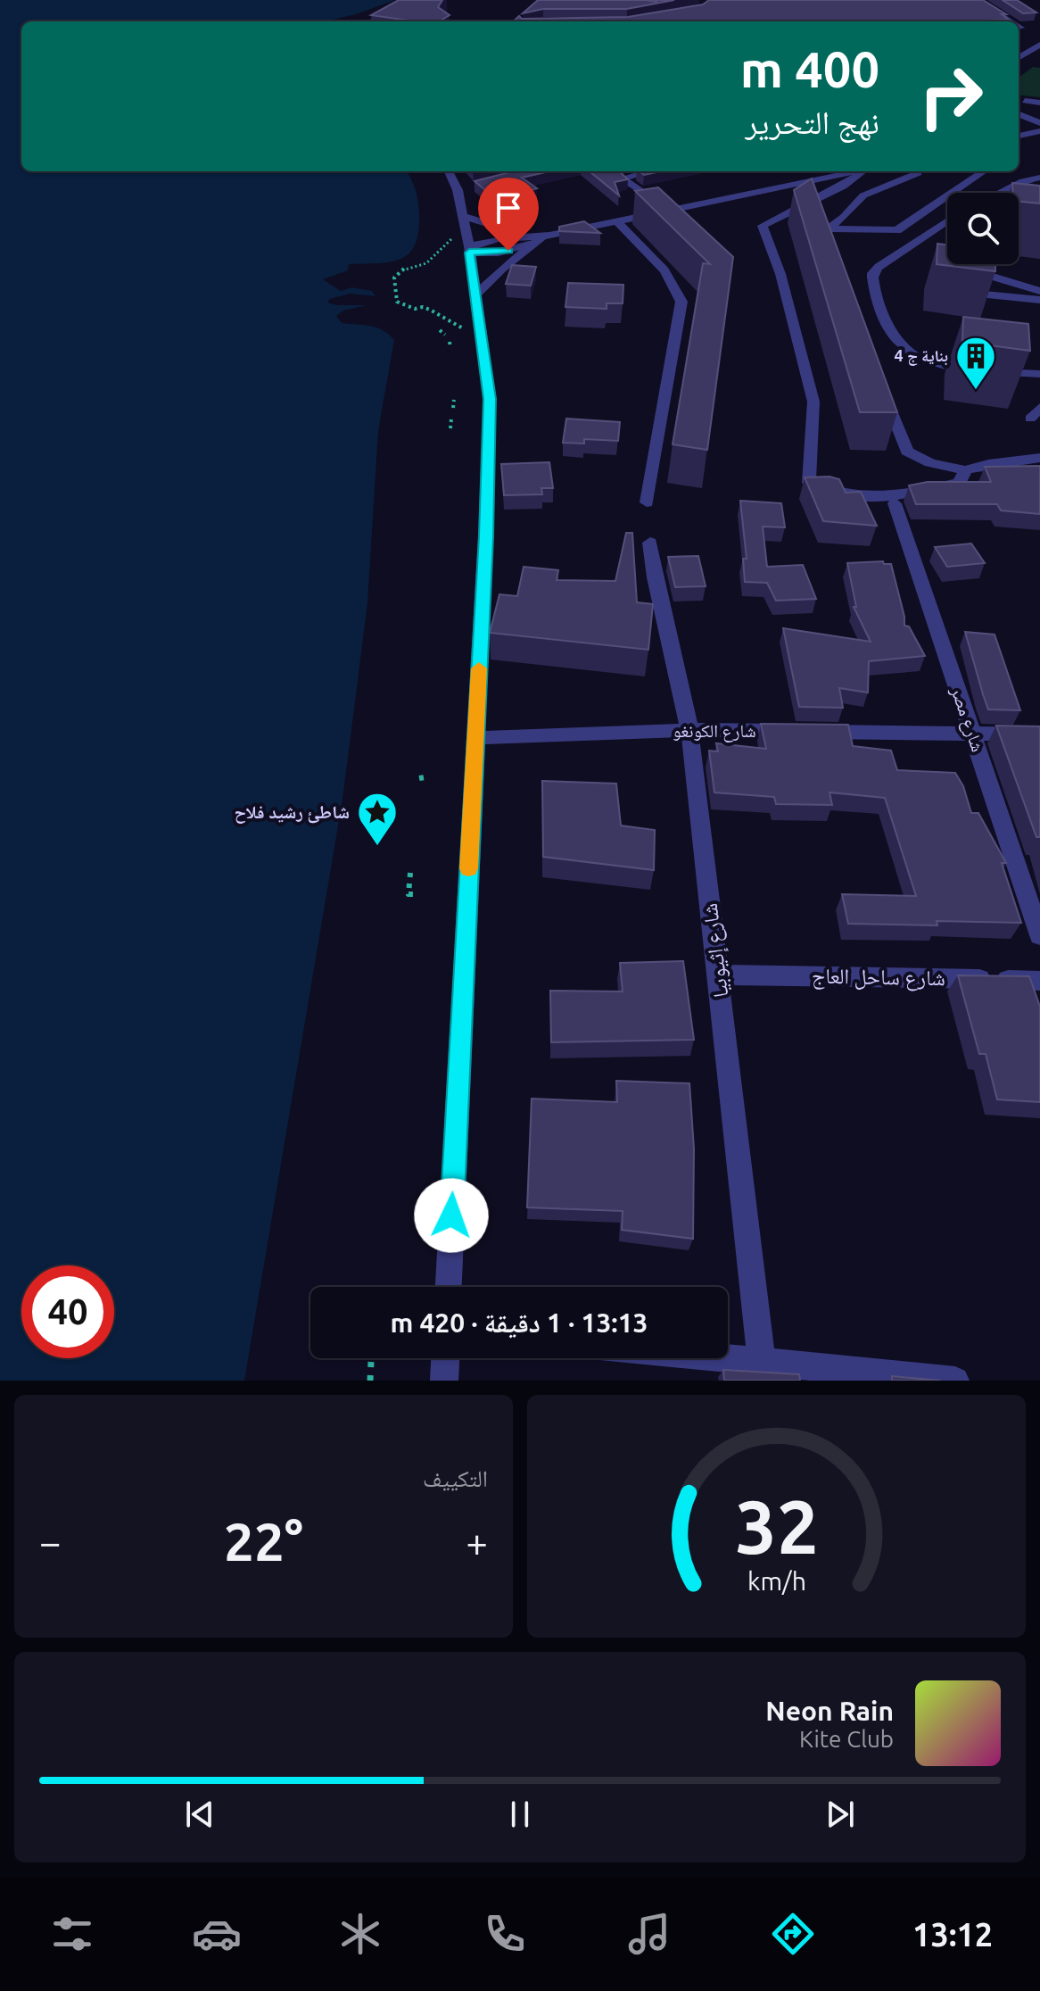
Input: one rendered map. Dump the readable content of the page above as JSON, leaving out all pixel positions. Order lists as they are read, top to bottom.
{
  "streets": {
    "street": [
      "شارع مصر",
      "شارع الكونغو",
      "شارع إثيوبيا",
      "شارع ساحل العاج"
    ]
  },
  "crossings": [
    ["شارع مصر", "شارع الكونغو"],
    ["شارع الكونغو", "شارع إثيوبيا"],
    ["شارع إثيوبيا", "شارع ساحل العاج"]
  ],
  "places": {
    "building": ["بناية ج 4"],
    "place": ["شاطئ رشيد فلاح"]
  },
  "page": {
    "turn": ["400 m", "نهج التحرير"],
    "limit": "40",
    "trip": "13:13 · 1 دقيقة · 420 m",
    "tile": "التكييف",
    "heat": ["−", "22°", "+"],
    "song": ["Neon Rain", "Kite Club"],
    "tabs": "13:12",
    "gauge": ["32", "km/h"]
  }
}
